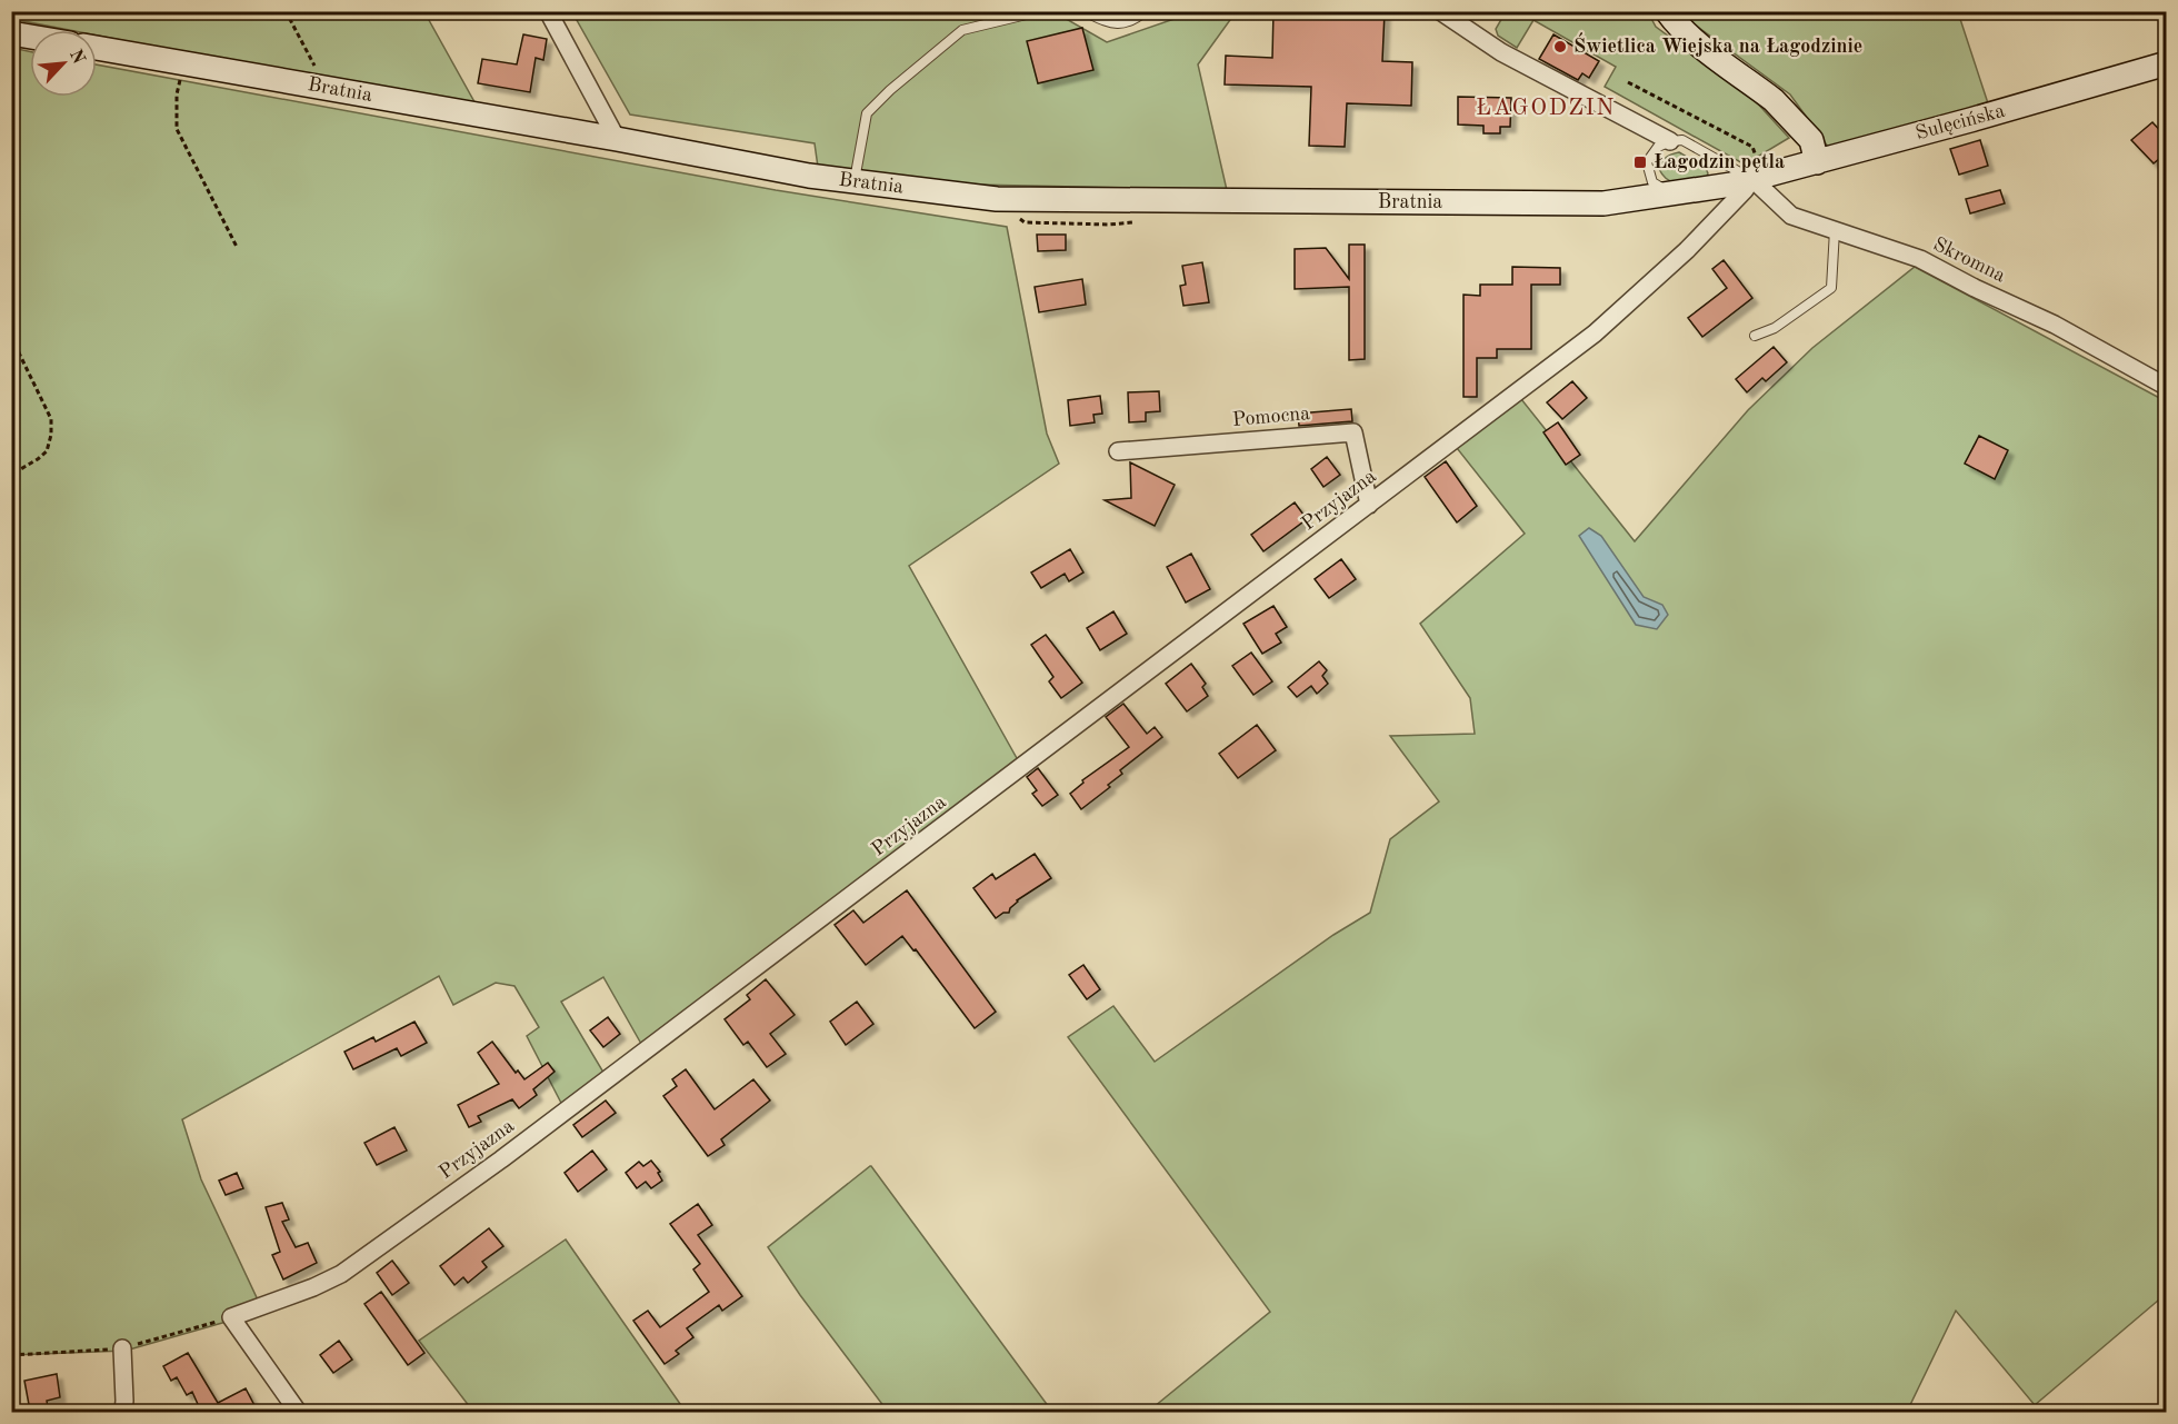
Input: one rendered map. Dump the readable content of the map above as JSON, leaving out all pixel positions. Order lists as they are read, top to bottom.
{
  "streets": {
    "street": [
      "Bratnia",
      "Sulęcińska",
      "Skromna",
      "Pomocna",
      "Przyjazna"
    ]
  },
  "crossings": [
    ["Bratnia", "Sulęcińska"],
    ["Bratnia", "Skromna"],
    ["Bratnia", "Przyjazna"],
    ["Sulęcińska", "Skromna"],
    ["Sulęcińska", "Przyjazna"],
    ["Skromna", "Przyjazna"],
    ["Pomocna", "Przyjazna"]
  ],
  "districts": ["ŁAGODZIN"],
  "places": {
    "other": ["Świetlica Wiejska na Łagodzinie"],
    "transit": ["Łagodzin pętla"]
  },
  "north": "top right"
}
